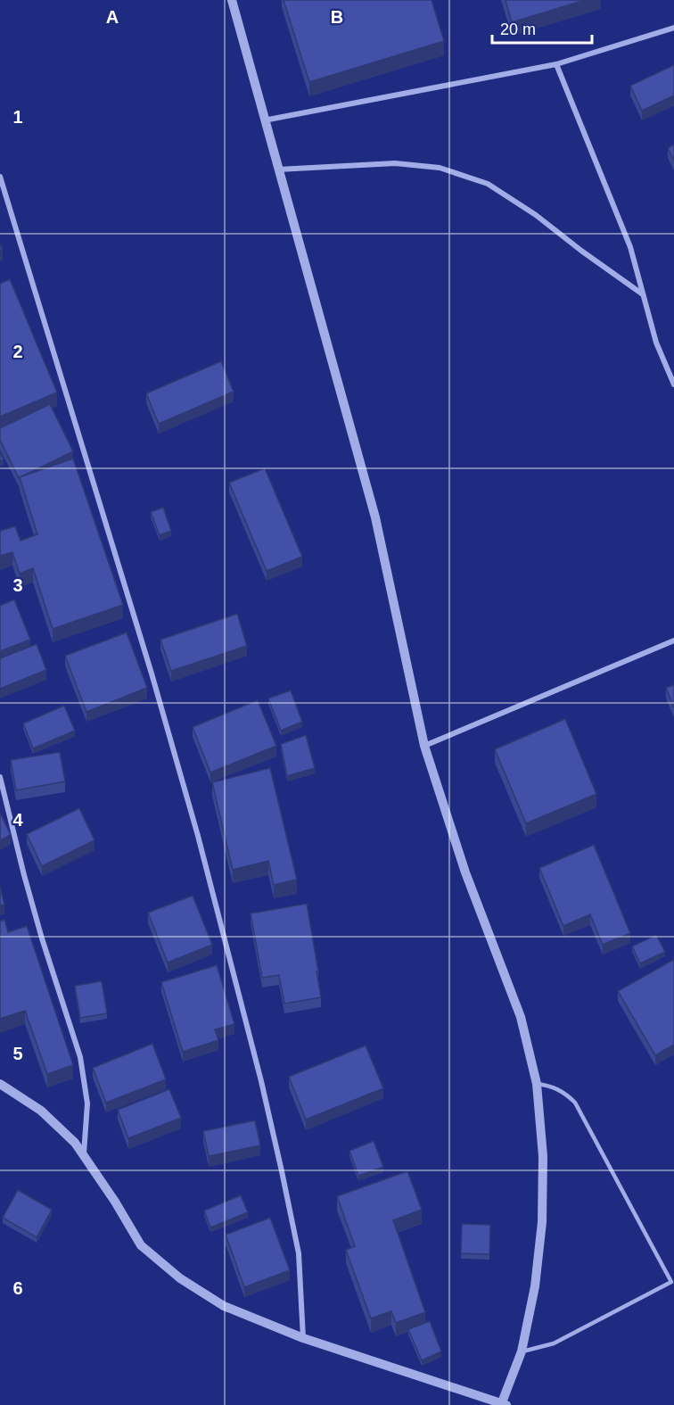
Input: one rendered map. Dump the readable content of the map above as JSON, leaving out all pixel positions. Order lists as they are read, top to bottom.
{
  "scale_bar": "20 m",
  "grid": {
    "columns": ["A", "B"],
    "rows": [
      "1",
      "2",
      "3",
      "4",
      "5",
      "6"
    ]
  }
}
